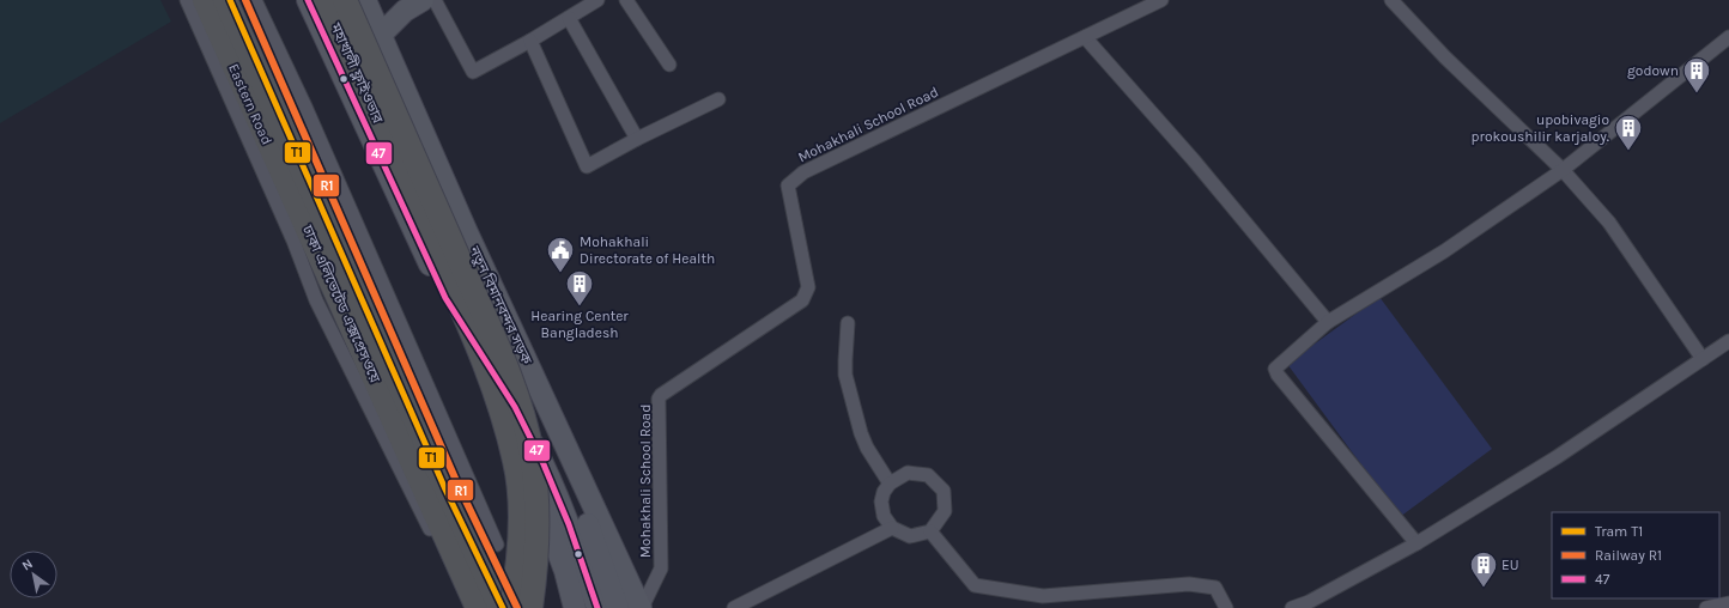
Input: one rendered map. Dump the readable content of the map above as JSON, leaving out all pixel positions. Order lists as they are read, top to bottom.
{
  "streets": {
    "highway": ["মহাখালী ফ্লাইওভার", "ঢাকা এলিভেটেড এক্সপ্রেসওয়ে"],
    "main road": ["নতুন বিমানবন্দর সড়ক"],
    "street": ["Eastern Road", "Mohakhali School Road"]
  },
  "crossings": [
    ["Eastern Road", "ঢাকা এলিভেটেড এক্সপ্রেসওয়ে"],
    ["Mohakhali School Road", "নতুন বিমানবন্দর সড়ক"]
  ],
  "places": {
    "building": [
      "godown",
      "upobivagio prokoushilir karjaloy.",
      "Hearing Center Bangladesh",
      "EU"
    ],
    "public building": ["Mohakhali Directorate of Health"]
  },
  "lines": ["tram line T1", "rail line R1", "transit line 47"],
  "legend": ["Tram T1", "Railway R1", "47"],
  "north": "top left"
}
